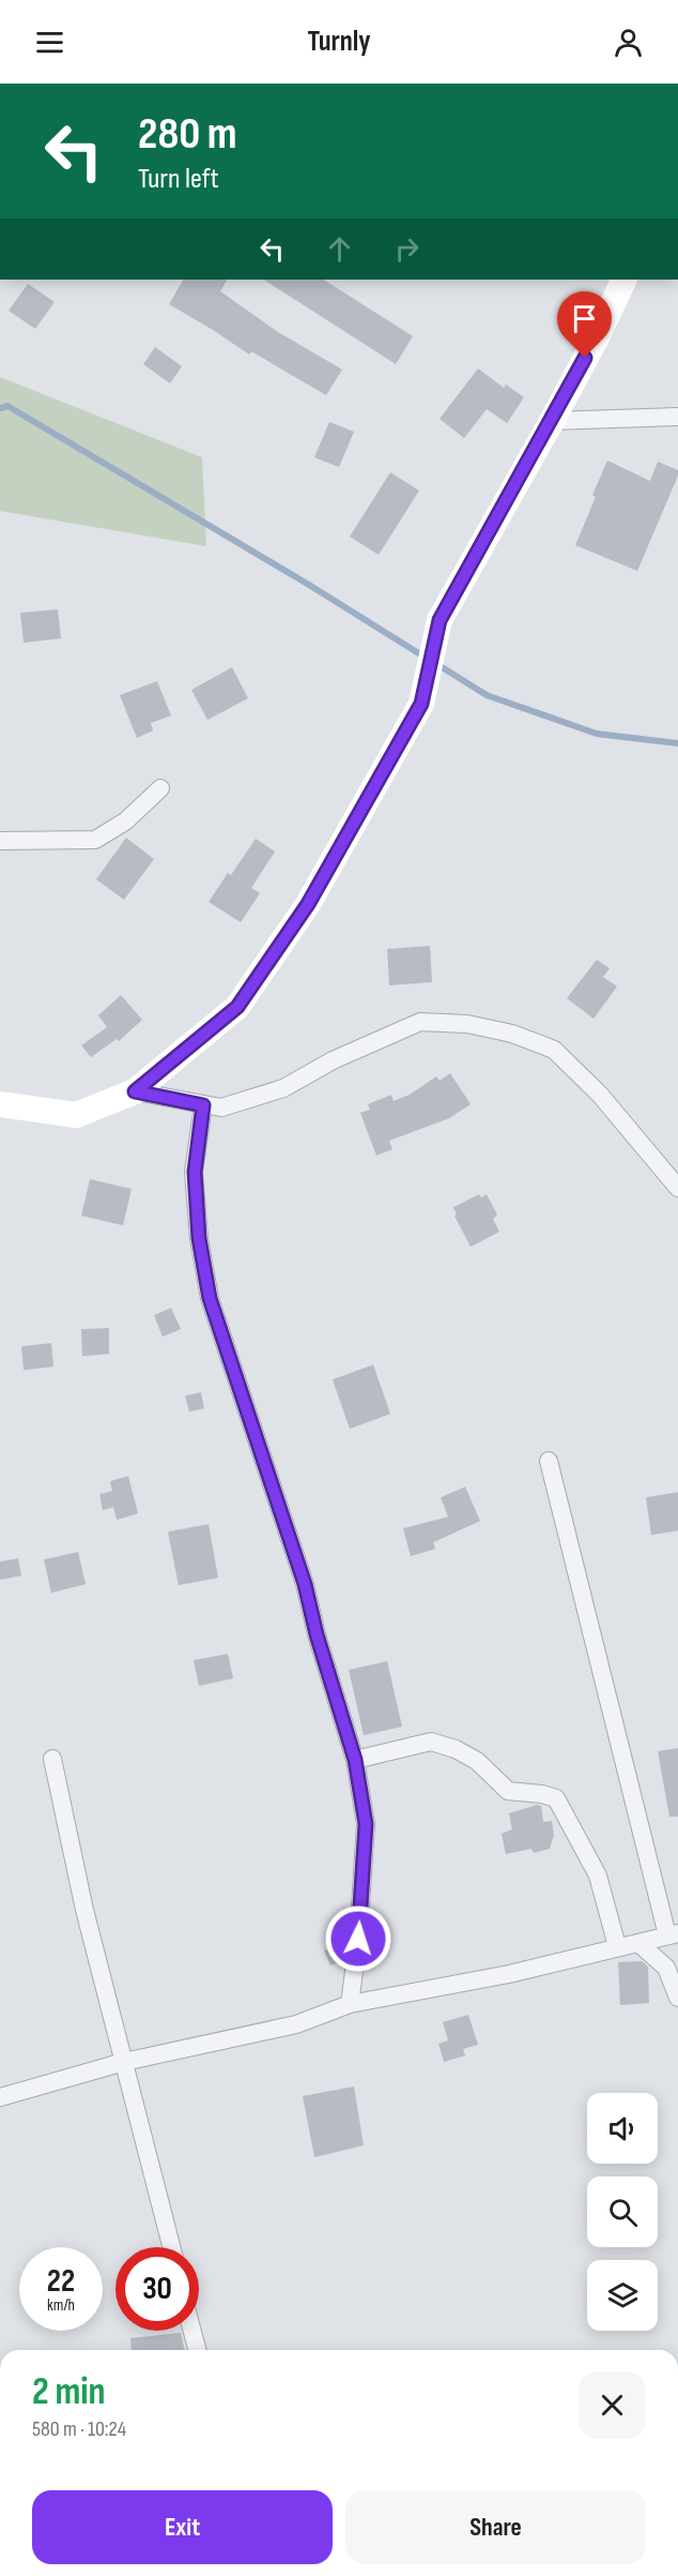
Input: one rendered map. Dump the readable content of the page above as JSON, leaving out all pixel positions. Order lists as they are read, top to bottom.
{
  "page": {
    "header": "Turnly",
    "turn": ["280 m", "Turn left"],
    "speed": "22 km/h",
    "limit": "30",
    "heading": ["2 min", "580 m · 10:24"],
    "buttons": ["Exit", "Share"]
  }
}
